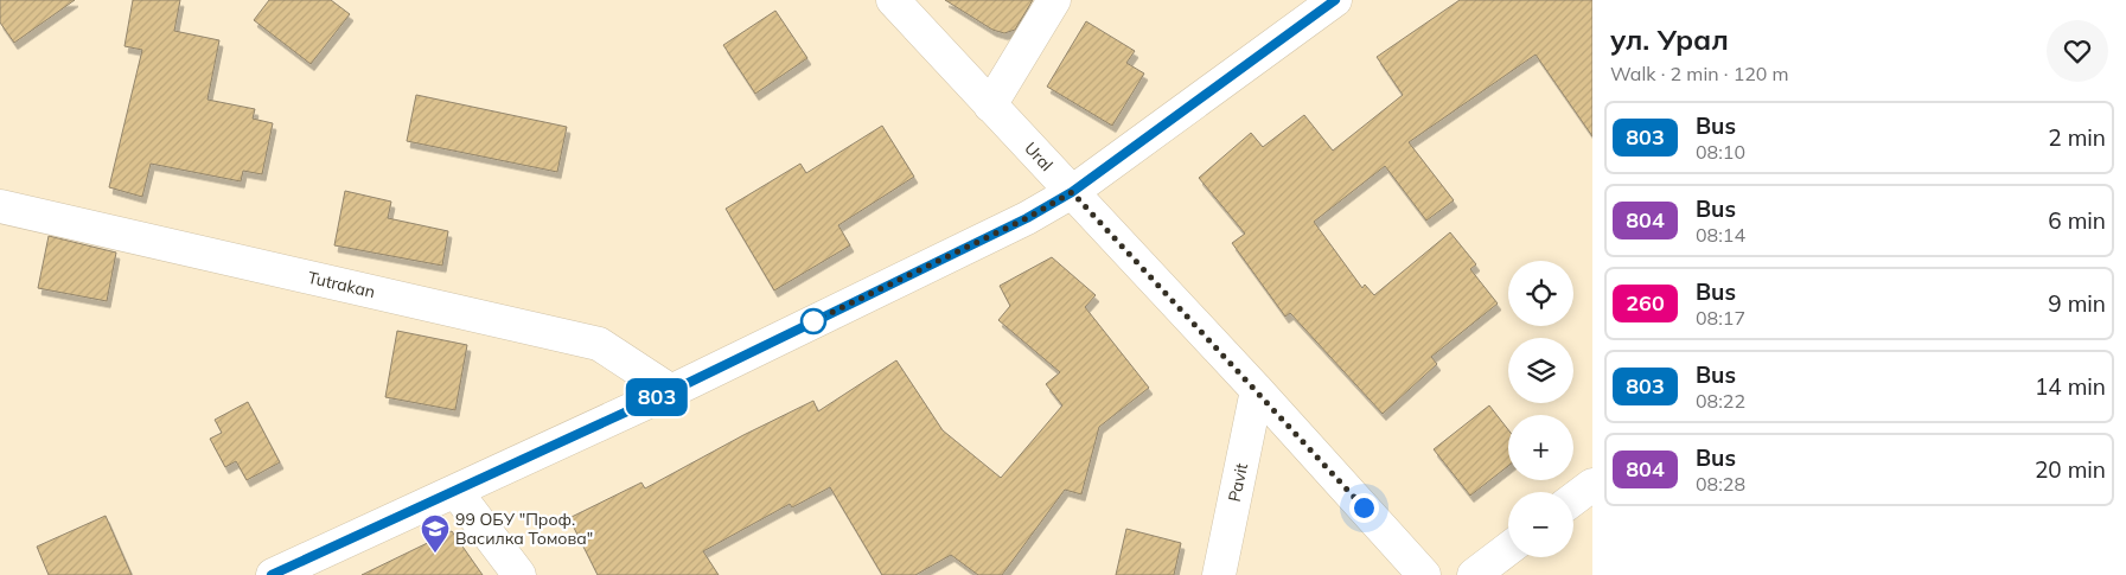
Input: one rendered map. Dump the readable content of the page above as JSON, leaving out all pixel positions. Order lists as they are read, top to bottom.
{
  "streets": {
    "street": ["Ural", "Tutrakan", "Pavit"]
  },
  "crossings": [
    ["Ural", "Pavit"]
  ],
  "places": {
    "school or university": ["99 ОБУ \"Проф. Василка Томова\""]
  },
  "lines": ["bus line 803"],
  "page": {
    "on_map": "803",
    "heading": ["ул. Урал", "Walk · 2 min · 120 m"],
    "list": [
      {
        "mark": "803",
        "name": "Bus",
        "note": "08:10",
        "value": "2 min"
      },
      {
        "mark": "804",
        "name": "Bus",
        "note": "08:14",
        "value": "6 min"
      },
      {
        "mark": "260",
        "name": "Bus",
        "note": "08:17",
        "value": "9 min"
      },
      {
        "mark": "803",
        "name": "Bus",
        "note": "08:22",
        "value": "14 min"
      },
      {
        "mark": "804",
        "name": "Bus",
        "note": "08:28",
        "value": "20 min"
      }
    ],
    "map_buttons": ["+", "−"]
  }
}
